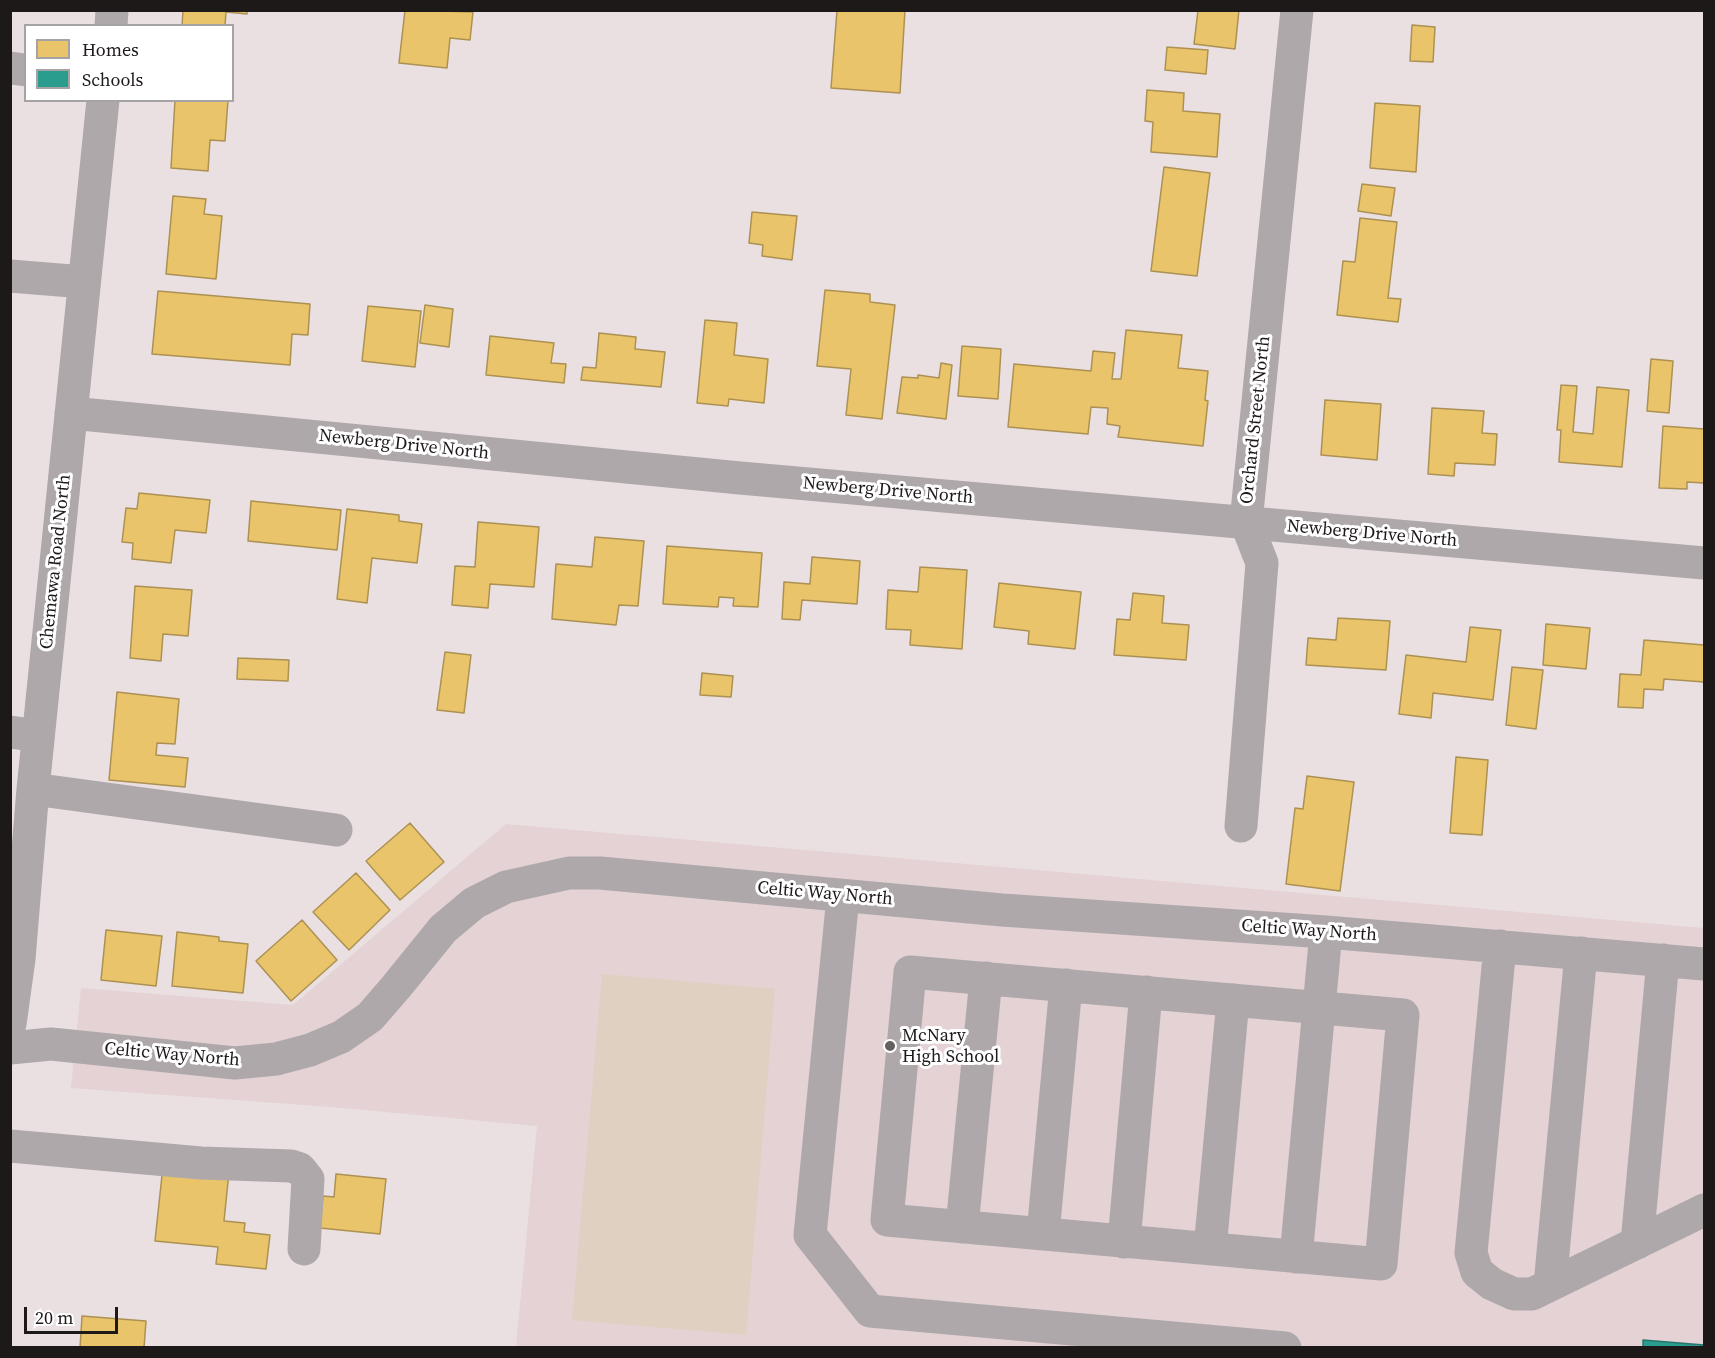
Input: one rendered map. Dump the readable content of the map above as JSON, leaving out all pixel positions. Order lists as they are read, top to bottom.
{
  "streets": {
    "street": [
      "Orchard Street North",
      "Newberg Drive North",
      "Chemawa Road North",
      "Celtic Way North"
    ]
  },
  "crossings": [
    ["Orchard Street North", "Newberg Drive North"],
    ["Newberg Drive North", "Chemawa Road North"]
  ],
  "places": ["McNary High School"],
  "legend": ["Homes", "Schools"],
  "scale_bar": "20 m"
}
